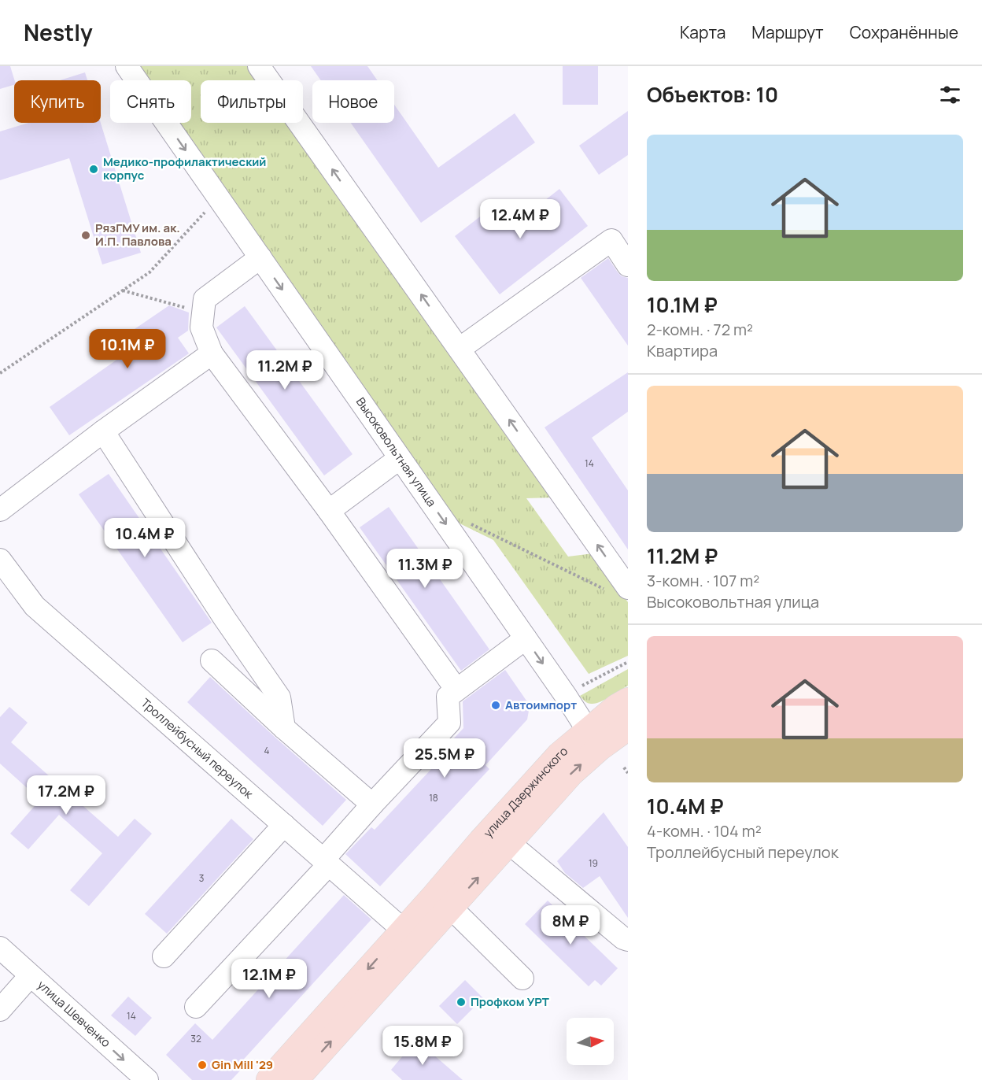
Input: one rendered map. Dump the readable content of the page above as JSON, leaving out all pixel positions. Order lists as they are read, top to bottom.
{
  "streets": {
    "main road": ["улица Дзержинского"],
    "street": ["Высоковольтная улица", "Троллейбусный переулок", "улица Шевченко"]
  },
  "crossings": [
    ["Высоковольтная улица", "улица Дзержинского"],
    ["Троллейбусный переулок", "улица Дзержинского"]
  ],
  "one_way": ["улица Шевченко"],
  "places": [
    "Медико-профилактический корпус",
    "РязГМУ им. ак. И.П. Павлова",
    "Автоимпорт",
    "Профком УРТ",
    "Gin Mill '29"
  ],
  "house_numbers": [
    "14",
    "4",
    "18",
    "19",
    "3",
    "14",
    "32"
  ],
  "north": "right",
  "page": {
    "header": "Nestly",
    "nav": ["Карта", "Маршрут", "Сохранённые"],
    "heading": "Объектов: 10",
    "chip": [
      "Купить",
      "Снять",
      "Фильтры",
      "Новое"
    ],
    "list": [
      {
        "name": "10.1M ₽",
        "note": "2-комн. · 72 m² · Квартира"
      },
      {
        "name": "11.2M ₽",
        "note": "3-комн. · 107 m² · Высоковольтная улица"
      },
      {
        "name": "10.4M ₽",
        "note": "4-комн. · 104 m² · Троллейбусный переулок"
      }
    ],
    "price": [
      "12.4M ₽",
      "10.1M ₽",
      "11.2M ₽",
      "10.4M ₽",
      "11.3M ₽",
      "25.5M ₽",
      "17.2M ₽",
      "8M ₽",
      "12.1M ₽",
      "15.8M ₽"
    ]
  }
}
